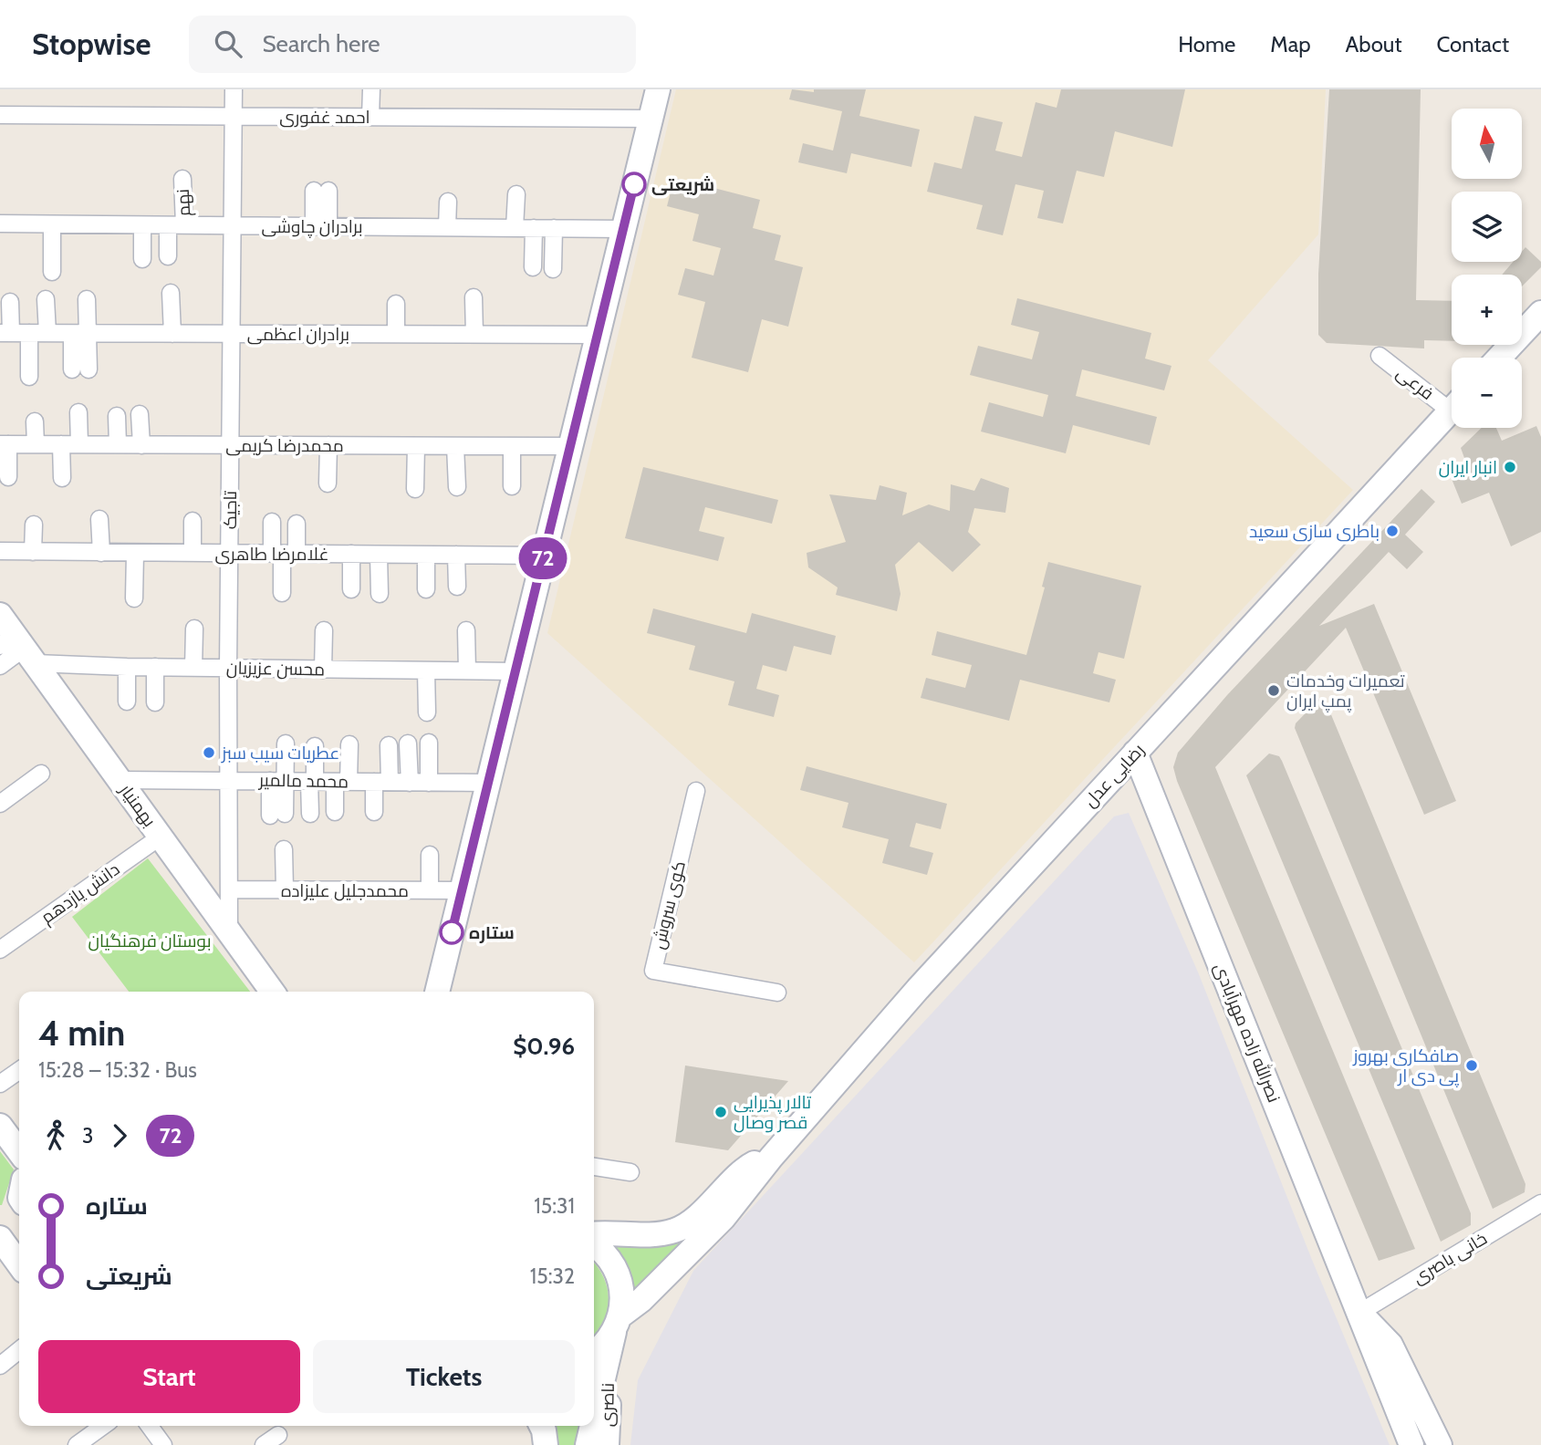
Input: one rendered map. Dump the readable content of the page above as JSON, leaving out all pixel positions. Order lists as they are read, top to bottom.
{
  "streets": {
    "main road": [
      "رضایی عدل",
      "بهمنیار",
      "نصرالله زاده مهرآبادی",
      "ناصری"
    ],
    "street": [
      "احمد غفوری",
      "نهم",
      "برادران چاوشی",
      "برادران اعظمی",
      "فرعی",
      "محمدرضا کریمی",
      "تاجیک",
      "غلامرضا طاهری",
      "محسن عزیزیان",
      "محمد مالمیر",
      "محمدجلیل علیزاده",
      "دانش یازدهم",
      "کوی سروش",
      "خانی باصری"
    ]
  },
  "crossings": [
    ["احمد غفوری", "تاجیک"],
    ["نهم", "برادران چاوشی"],
    ["برادران چاوشی", "تاجیک"],
    ["برادران اعظمی", "تاجیک"],
    ["محمدرضا کریمی", "تاجیک"],
    ["تاجیک", "غلامرضا طاهری"],
    ["تاجیک", "محسن عزیزیان"],
    ["تاجیک", "محمد مالمیر"],
    ["تاجیک", "بهمنیار"],
    ["تاجیک", "محمدجلیل علیزاده"],
    ["محسن عزیزیان", "بهمنیار"],
    ["رضایی عدل", "نصرالله زاده مهرآبادی"],
    ["رضایی عدل", "ناصری"],
    ["محمد مالمیر", "بهمنیار"],
    ["بهمنیار", "دانش یازدهم"],
    ["نصرالله زاده مهرآبادی", "خانی باصری"]
  ],
  "parks": ["بوستان فرهنگیان"],
  "places": [
    "شریعتی",
    "انبار ایران",
    "باطری سازی سعید",
    "تعمیرات وخدمات پمپ ایران",
    "عطریات سیب سبز",
    "ستاره",
    "صافکاری بهروز پی دی ار",
    "تالار پذیرایی قصر وصال"
  ],
  "lines": ["bus line 72"],
  "north": "top",
  "page": {
    "header": "Stopwise",
    "search": "Search here",
    "nav": [
      "Home",
      "Map",
      "About",
      "Contact"
    ],
    "on_map": "72",
    "map_buttons": ["+", "−"],
    "heading": ["4 min", "15:28 – 15:32 · Bus", "$0.96"],
    "legs": ["3", "72"],
    "list": [
      {
        "name": "ستاره",
        "value": "15:31"
      },
      {
        "name": "شریعتی",
        "value": "15:32"
      }
    ],
    "buttons": ["Start", "Tickets"]
  }
}
